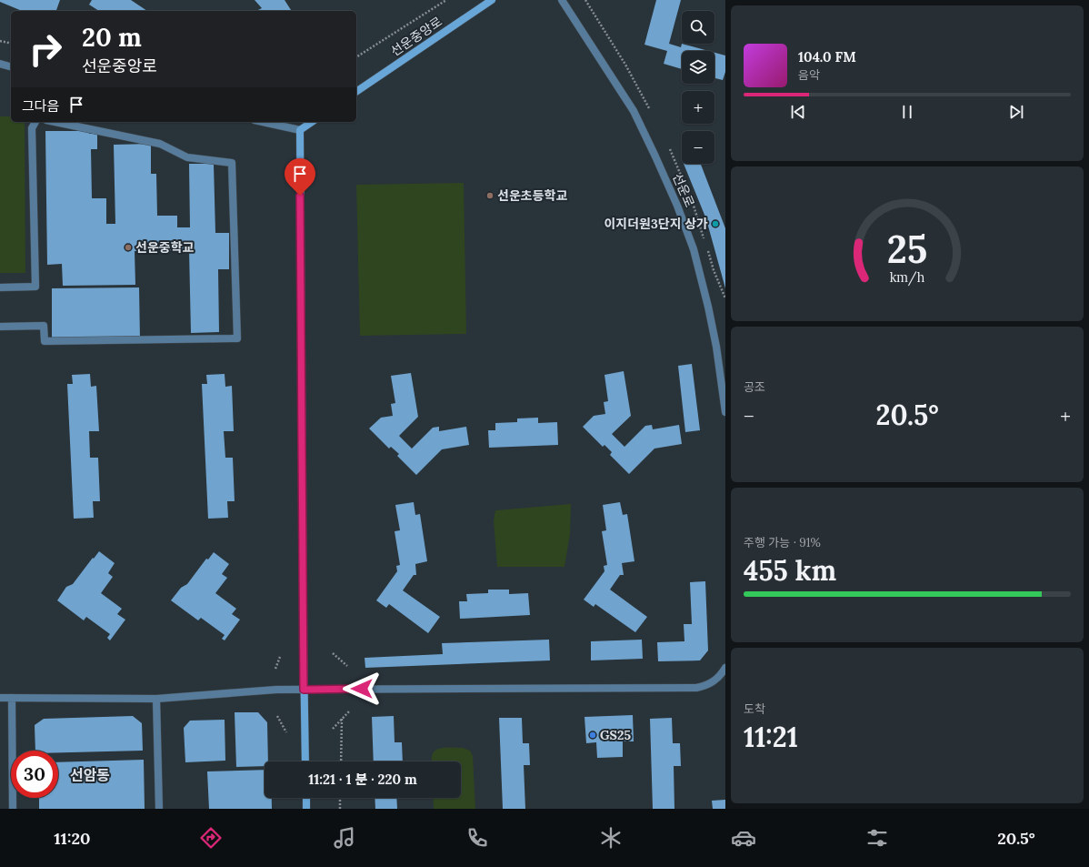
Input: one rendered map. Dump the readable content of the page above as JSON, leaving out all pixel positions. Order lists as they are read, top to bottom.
{
  "streets": {
    "street": ["선운중앙로", "선운로"]
  },
  "districts": ["선암동"],
  "places": [
    "선운초등학교",
    "이지더원3단지 상가",
    "선운중학교",
    "GS25"
  ],
  "page": {
    "map_buttons": ["+", "−"],
    "turn": ["20 m", "선운중앙로"],
    "song": ["104.0 FM", "음악"],
    "then": "그다음",
    "tile": [
      "공조",
      ["주행 가능 · 91%", "455 km"],
      ["도착", "11:21"]
    ],
    "heat": ["−", "20.5°", "+"],
    "limit": "30",
    "trip": "11:21 · 1 분 · 220 m",
    "tabs": ["11:20", "20.5°"],
    "gauge": ["25", "km/h"]
  }
}
